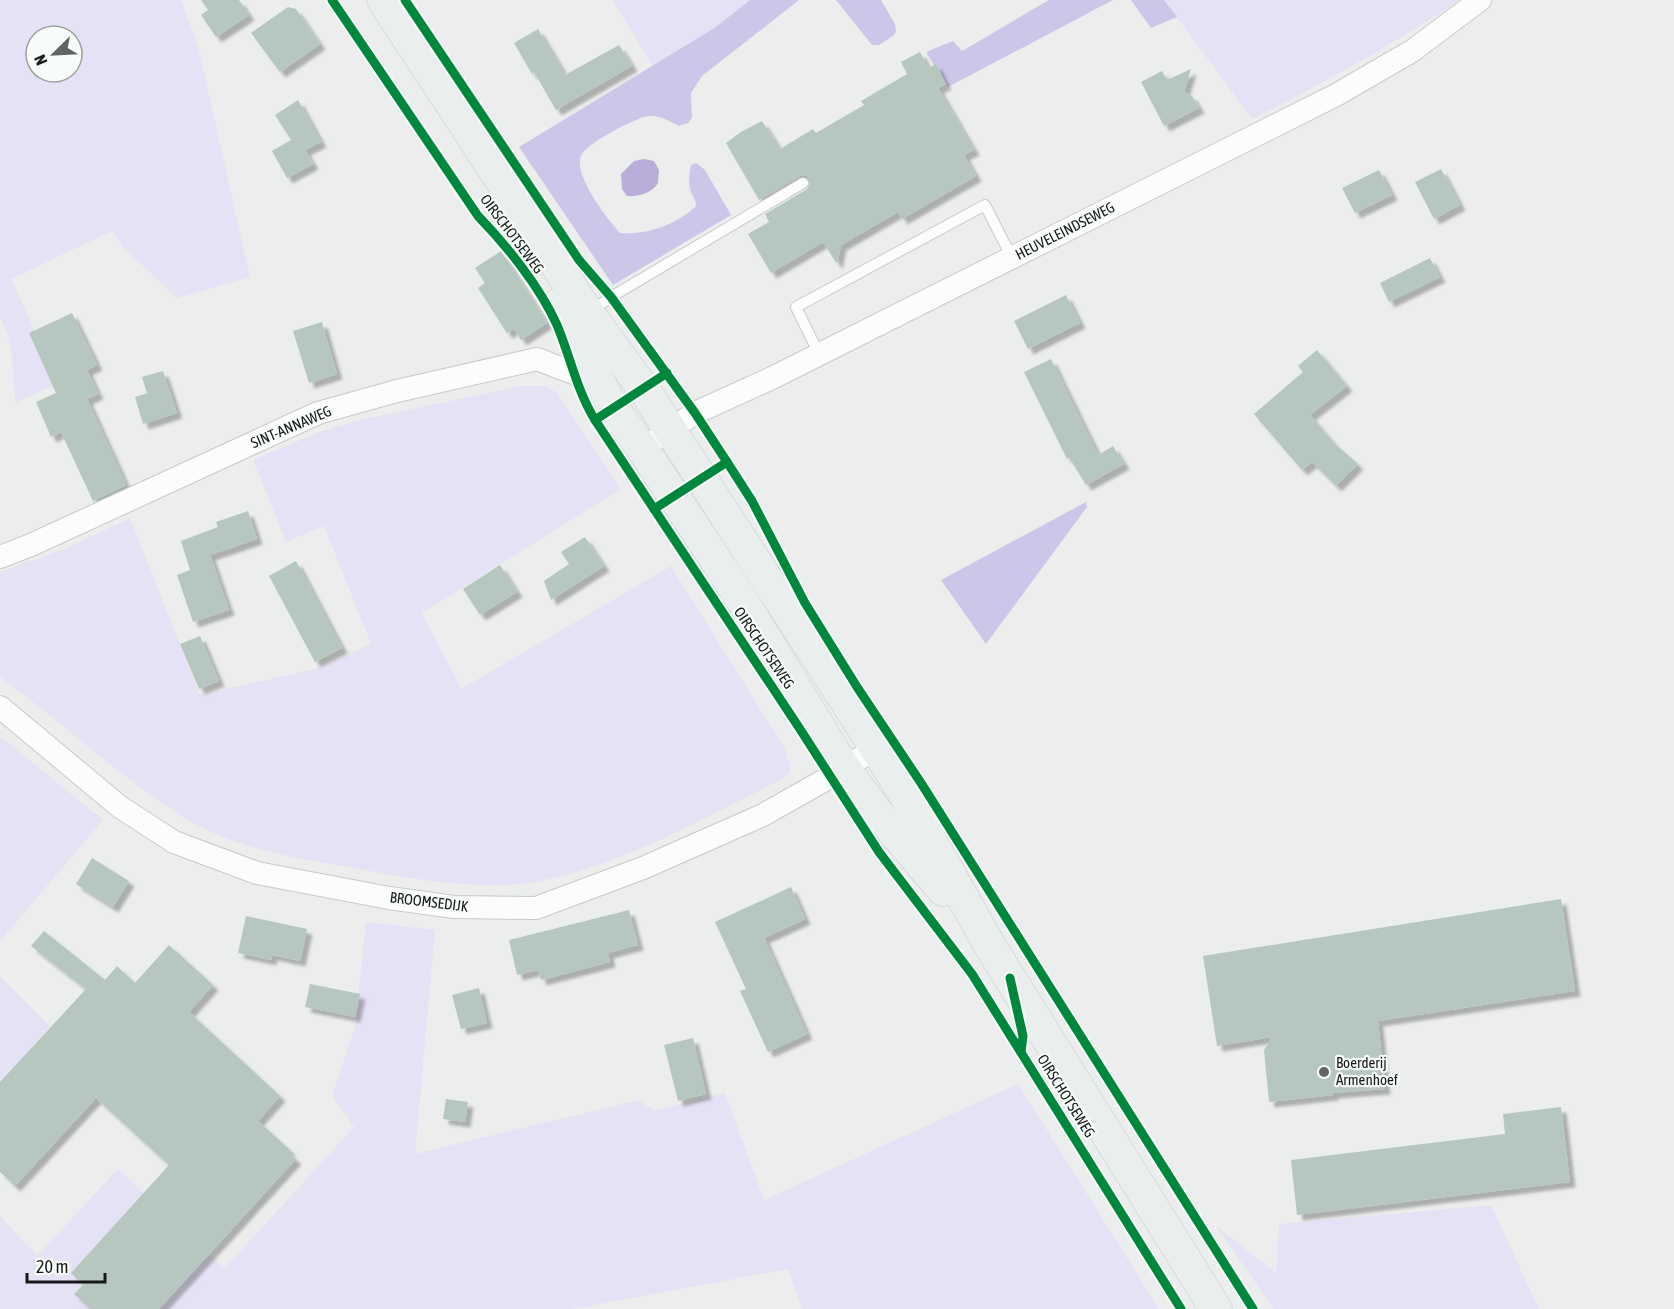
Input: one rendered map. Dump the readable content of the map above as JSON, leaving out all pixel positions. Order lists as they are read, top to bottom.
{
  "streets": {
    "main road": ["OIRSCHOTSEWEG"],
    "street": ["HEUVELEINDSEWEG", "SINT-ANNAWEG", "BROOMSEDIJK"]
  },
  "crossings": [
    ["HEUVELEINDSEWEG", "OIRSCHOTSEWEG"],
    ["OIRSCHOTSEWEG", "SINT-ANNAWEG"],
    ["OIRSCHOTSEWEG", "BROOMSEDIJK"]
  ],
  "places": ["Boerderij Armenhoef"],
  "scale_bar": "20 m",
  "north": "bottom left"
}
